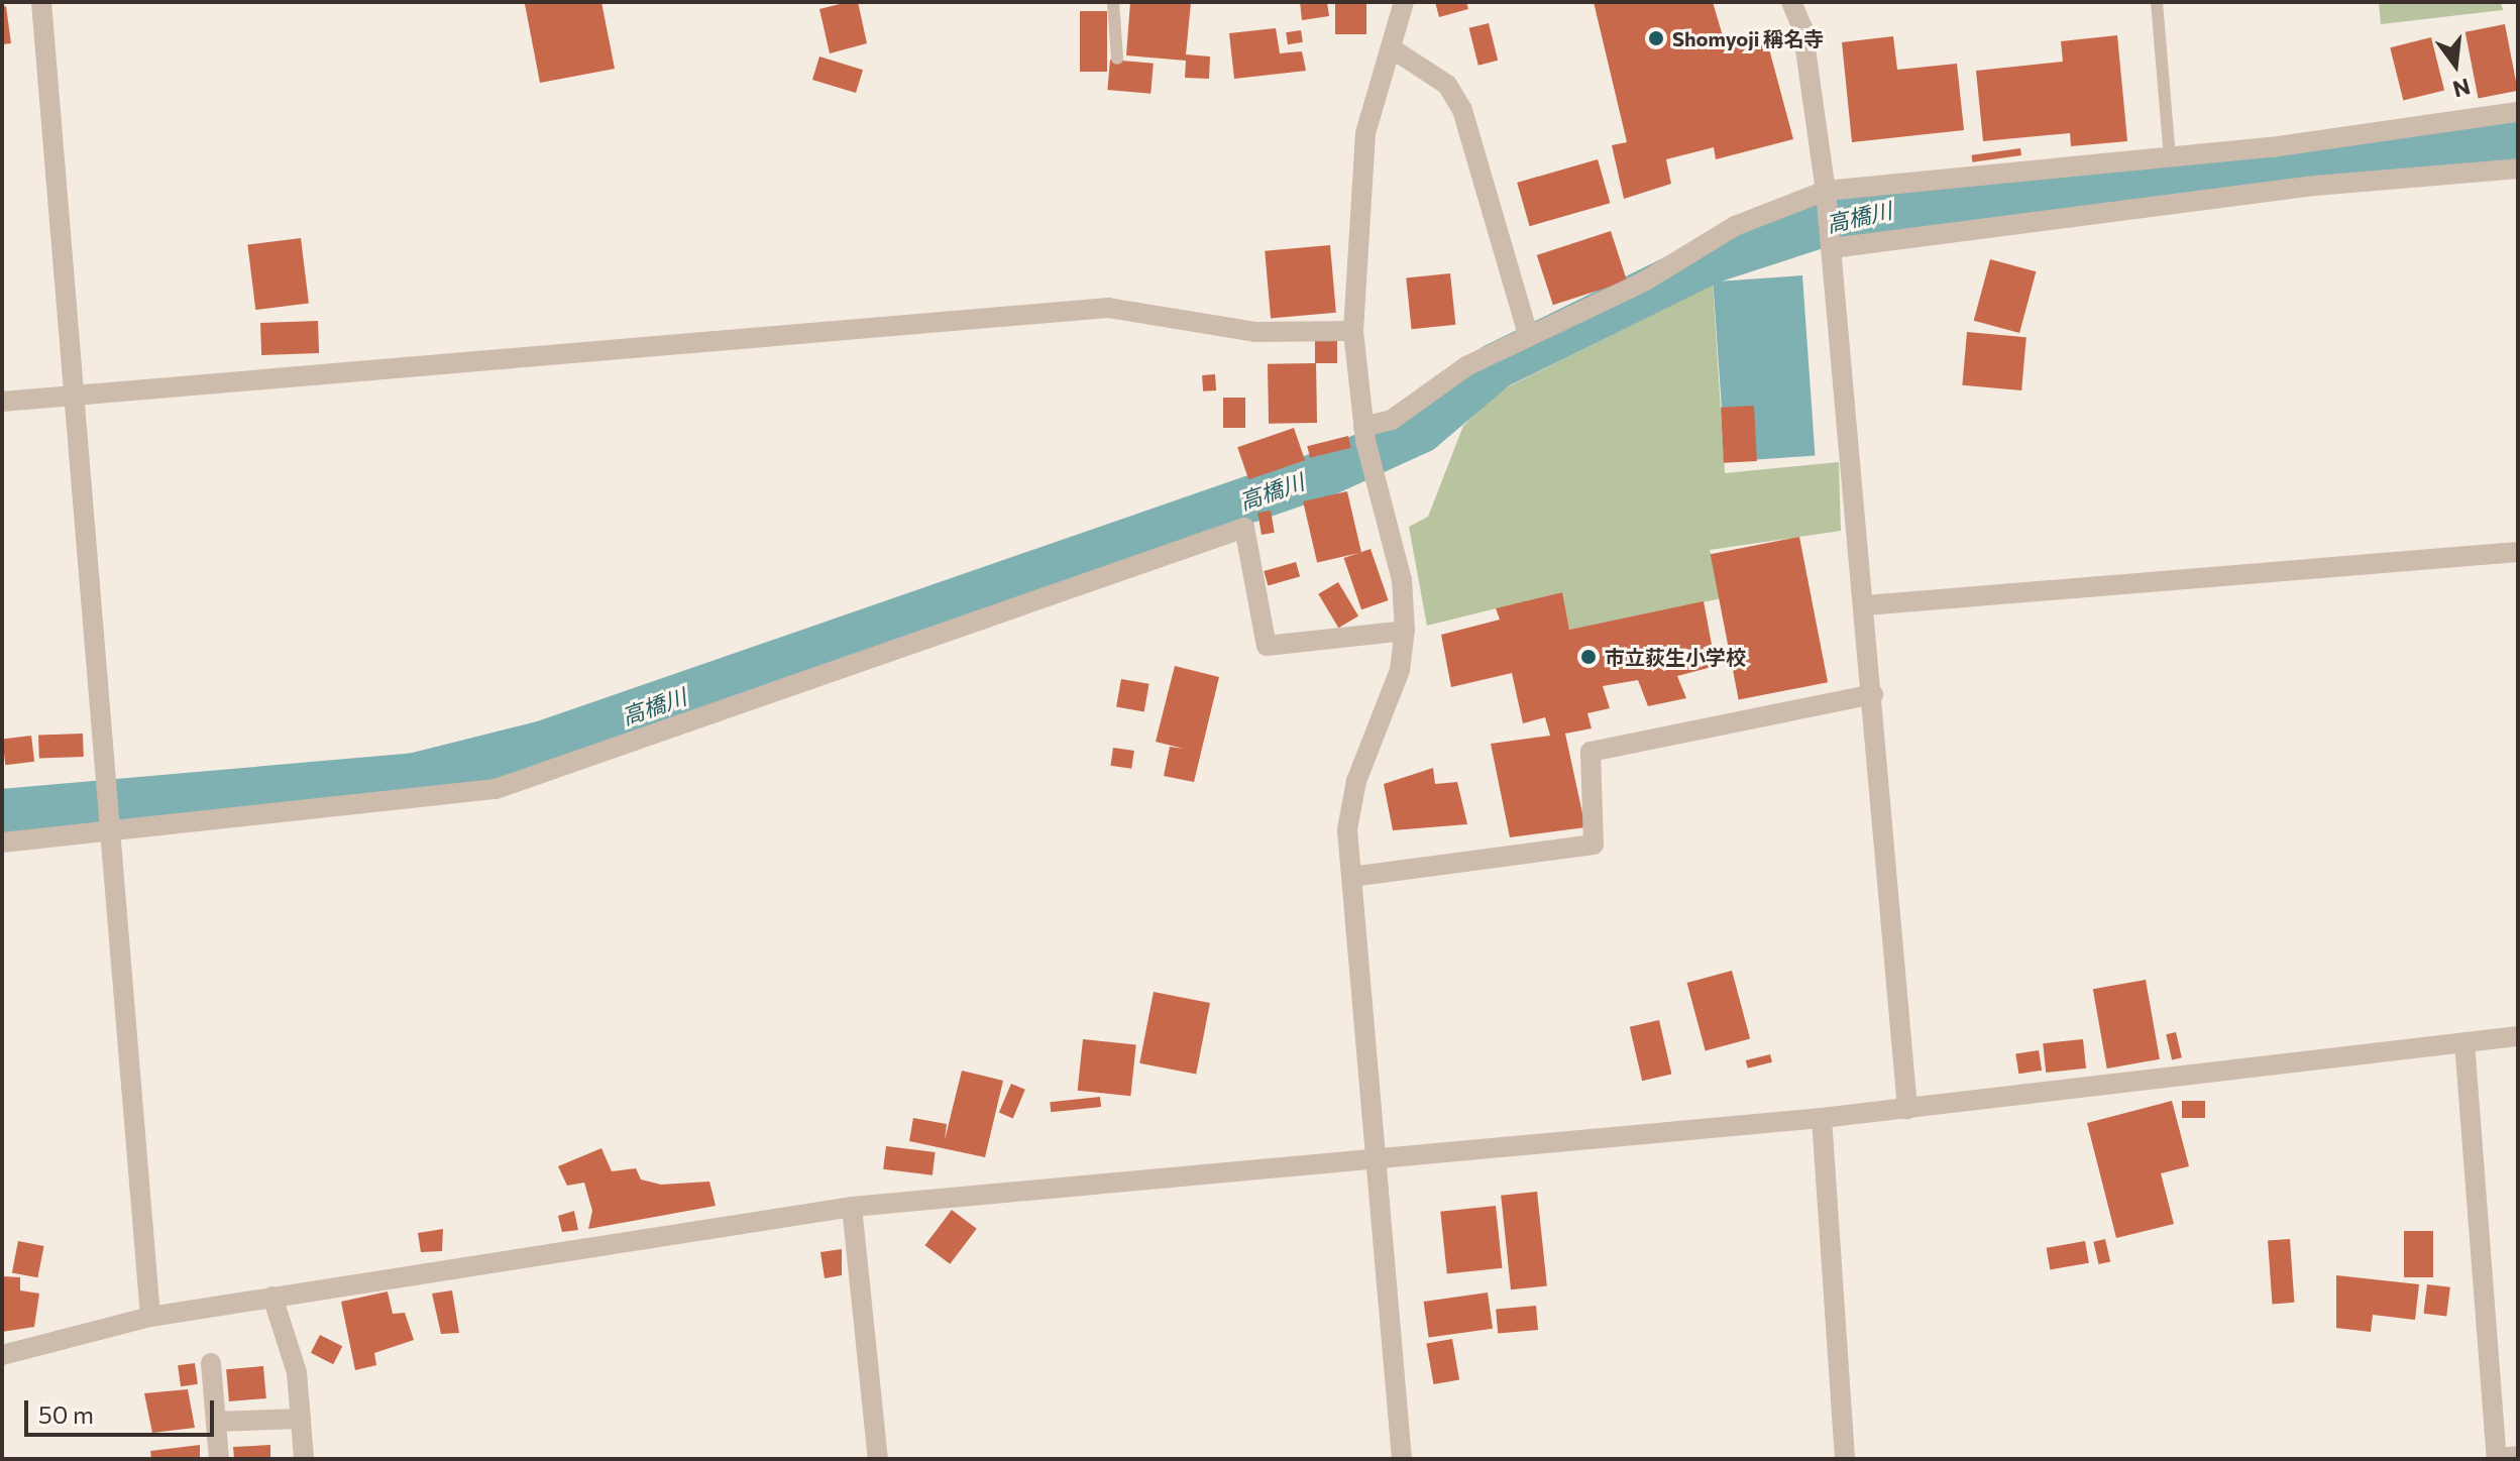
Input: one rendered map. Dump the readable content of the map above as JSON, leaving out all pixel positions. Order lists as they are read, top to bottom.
{
  "water": ["高橋川"],
  "places": ["Shomyoji 稱名寺", "市立荻生小学校"],
  "scale_bar": "50 m",
  "north": "bottom"
}
